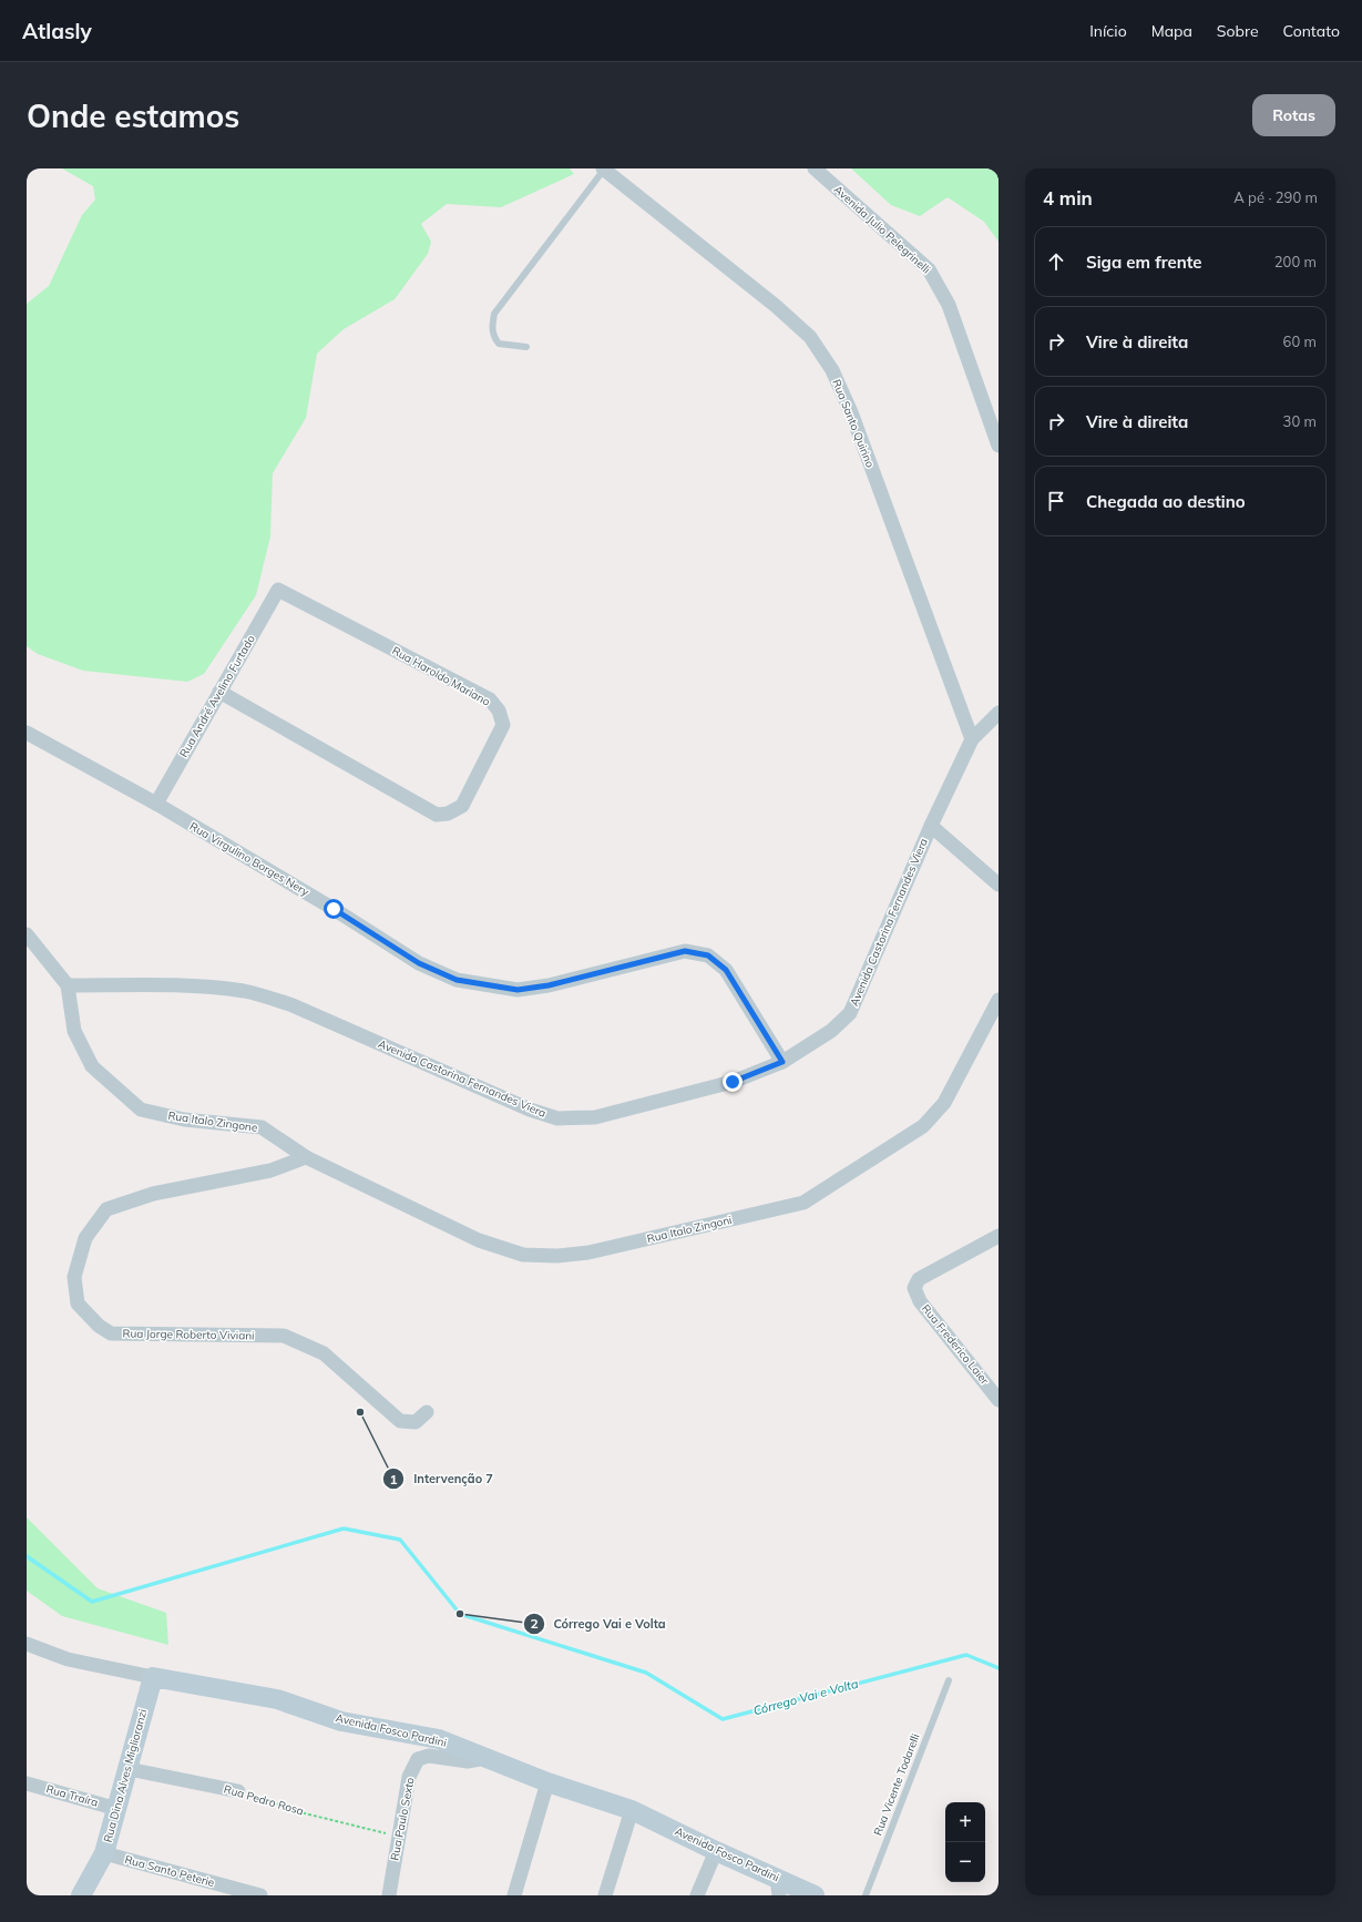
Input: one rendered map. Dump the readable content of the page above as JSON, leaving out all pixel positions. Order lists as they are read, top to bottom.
{
  "streets": {
    "street": [
      "Avenida Julio Pelegrinelli",
      "Rua Santo Quirino",
      "Rua Haroldo Mariano",
      "Rua André Avelino Furtado",
      "Rua Virgulino Borges Nery",
      "Avenida Castorina Fernandes Viera",
      "Rua Italo Zingone",
      "Rua Italo Zingoni",
      "Rua Jorge Roberto Viviani",
      "Rua Frederico Laier",
      "Avenida Fosco Pardini",
      "Rua Dina Alves Miglioranzi",
      "Rua Traíra",
      "Rua Pedro Rosa",
      "Rua Paulo Sexto",
      "Rua Santo Peterie"
    ],
    "lane": ["Rua Vicente Todarelli"]
  },
  "crossings": [
    ["Rua Haroldo Mariano", "Rua André Avelino Furtado"],
    ["Rua André Avelino Furtado", "Rua Virgulino Borges Nery"],
    ["Rua Virgulino Borges Nery", "Avenida Castorina Fernandes Viera"],
    ["Avenida Castorina Fernandes Viera", "Rua Italo Zingone"],
    ["Rua Italo Zingone", "Rua Italo Zingoni"],
    ["Rua Italo Zingone", "Rua Jorge Roberto Viviani"],
    ["Rua Italo Zingoni", "Rua Jorge Roberto Viviani"],
    ["Avenida Fosco Pardini", "Rua Dina Alves Miglioranzi"],
    ["Avenida Fosco Pardini", "Rua Paulo Sexto"],
    ["Rua Dina Alves Miglioranzi", "Rua Traíra"],
    ["Rua Dina Alves Miglioranzi", "Rua Pedro Rosa"],
    ["Rua Dina Alves Miglioranzi", "Rua Santo Peterie"],
    ["Rua Pedro Rosa", "Rua Paulo Sexto"]
  ],
  "water": ["Córrego Vai e Volta"],
  "places": ["Intervenção 7", "Córrego Vai e Volta"],
  "page": {
    "header": "Atlasly",
    "nav": [
      "Início",
      "Mapa",
      "Sobre",
      "Contato"
    ],
    "buttons": "Rotas",
    "title": "Onde estamos",
    "heading": ["4 min", "A pé · 290 m"],
    "list": [
      ["Siga em frente", "200 m"],
      ["Vire à direita", "60 m"],
      ["Vire à direita", "30 m"],
      "Chegada ao destino"
    ],
    "map_buttons": ["+", "−"]
  }
}
